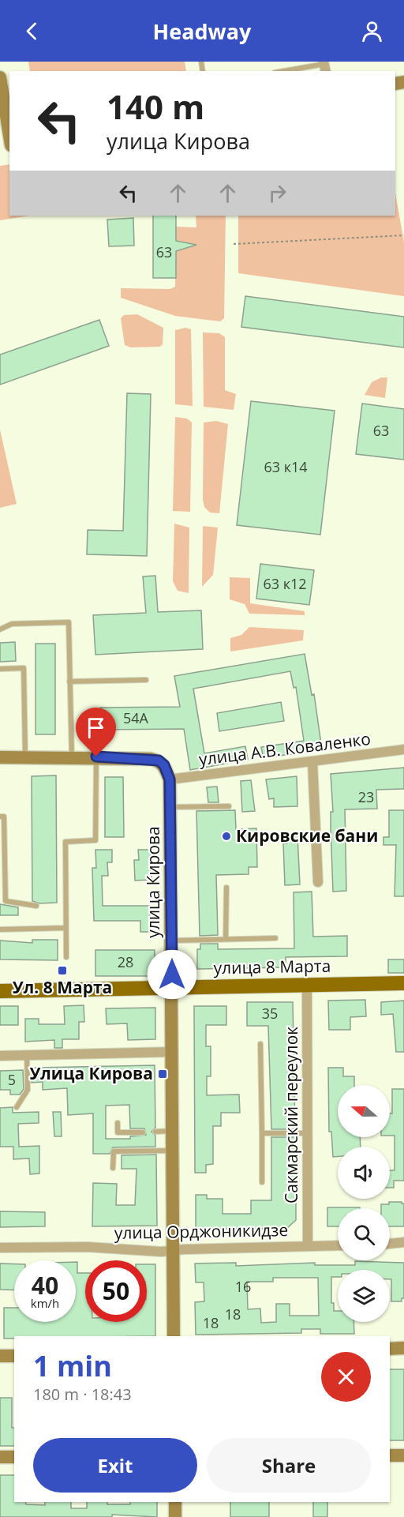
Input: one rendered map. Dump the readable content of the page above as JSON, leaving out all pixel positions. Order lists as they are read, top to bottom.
{
  "streets": {
    "main road": ["улица Кирова", "улица 8 Марта"],
    "street": ["улица А.В. Коваленко", "Сакмарский переулок", "улица Орджоникидзе"]
  },
  "crossings": [
    ["улица А.В. Коваленко", "улица Кирова"],
    ["улица Кирова", "улица 8 Марта"],
    ["улица Кирова", "улица Орджоникидзе"],
    ["улица 8 Марта", "Сакмарский переулок"],
    ["Сакмарский переулок", "улица Орджоникидзе"]
  ],
  "places": {
    "other": ["Кировские бани"],
    "transit": ["Ул. 8 Марта", "Улица Кирова"]
  },
  "house_numbers": [
    "63",
    "63",
    "63 к14",
    "63 к12",
    "54А",
    "23",
    "28",
    "35",
    "5",
    "16",
    "18",
    "18"
  ],
  "north": "left",
  "page": {
    "header": "Headway",
    "turn": ["140 m", "улица Кирова"],
    "speed": "40 km/h",
    "limit": "50",
    "heading": ["1 min", "180 m · 18:43"],
    "buttons": ["Exit", "Share"]
  }
}
